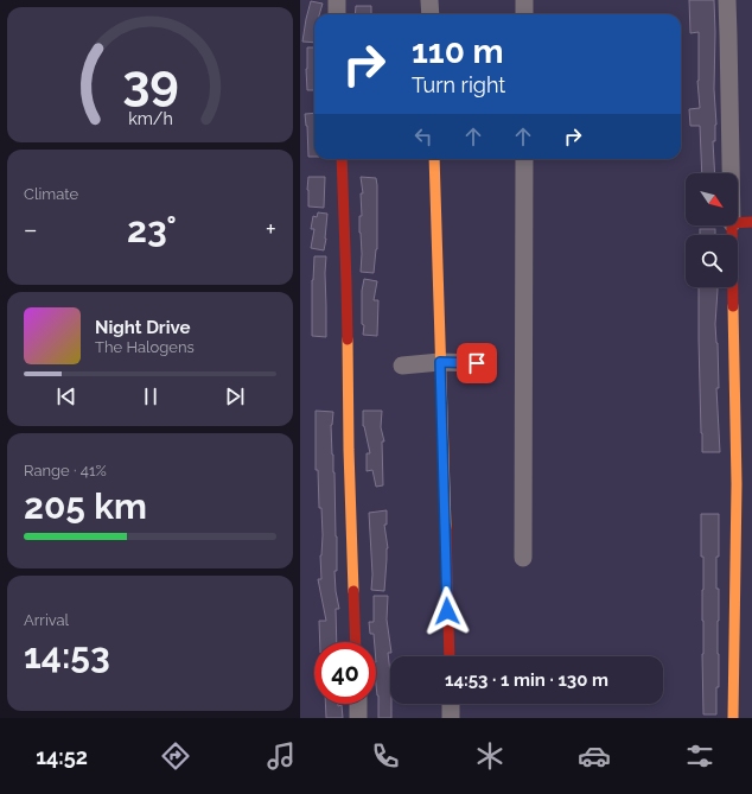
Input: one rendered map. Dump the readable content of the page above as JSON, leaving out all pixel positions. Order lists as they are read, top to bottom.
{
  "north": "bottom right",
  "page": {
    "turn": ["110 m", "Turn right"],
    "tile": [
      "Climate",
      ["Range · 41%", "205 km"],
      ["Arrival", "14:53"]
    ],
    "heat": ["−", "23°", "+"],
    "song": ["Night Drive", "The Halogens"],
    "limit": "40",
    "trip": "14:53 · 1 min · 130 m",
    "tabs": "14:52",
    "gauge": ["39", "km/h"]
  }
}
